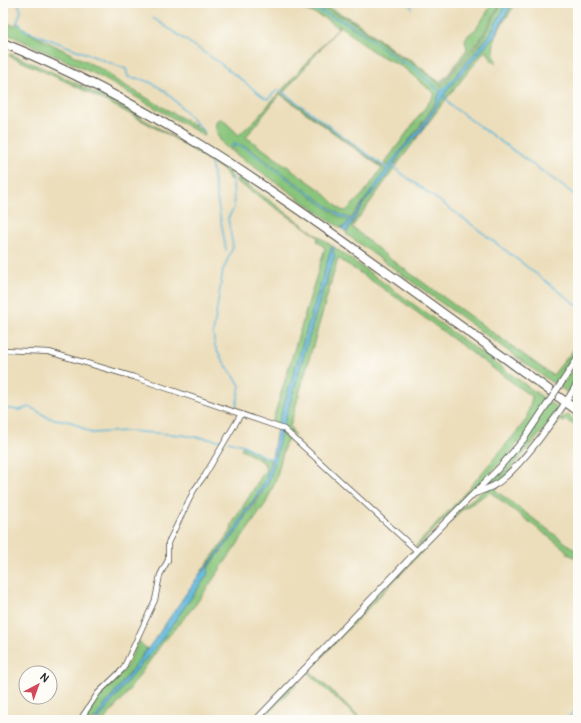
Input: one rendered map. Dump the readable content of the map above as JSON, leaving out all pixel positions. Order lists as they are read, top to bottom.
{
  "north": "top right"
}
